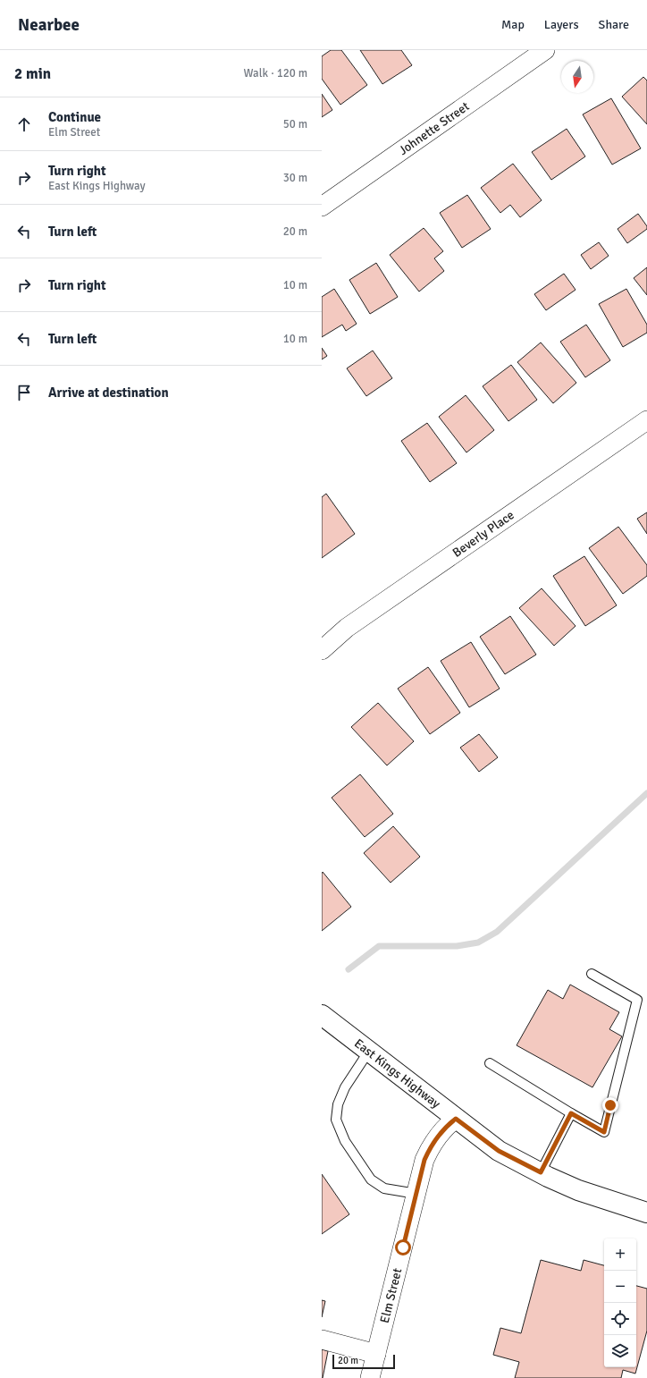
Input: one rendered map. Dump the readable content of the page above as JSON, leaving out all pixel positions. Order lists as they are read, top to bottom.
{
  "streets": {
    "main road": ["East Kings Highway"],
    "street": ["Johnette Street", "Beverly Place", "Elm Street"]
  },
  "crossings": [
    ["East Kings Highway", "Elm Street"]
  ],
  "scale_bar": "20 m",
  "north": "bottom",
  "page": {
    "header": "Nearbee",
    "nav": ["Map", "Layers", "Share"],
    "heading": ["2 min", "Walk · 120 m"],
    "list": [
      ["Continue", "Elm Street", "50 m"],
      ["Turn right", "East Kings Highway", "30 m"],
      ["Turn left", "20 m"],
      ["Turn right", "10 m"],
      ["Turn left", "10 m"],
      "Arrive at destination"
    ],
    "map_buttons": ["+", "−"],
    "scale": "20 m"
  }
}
